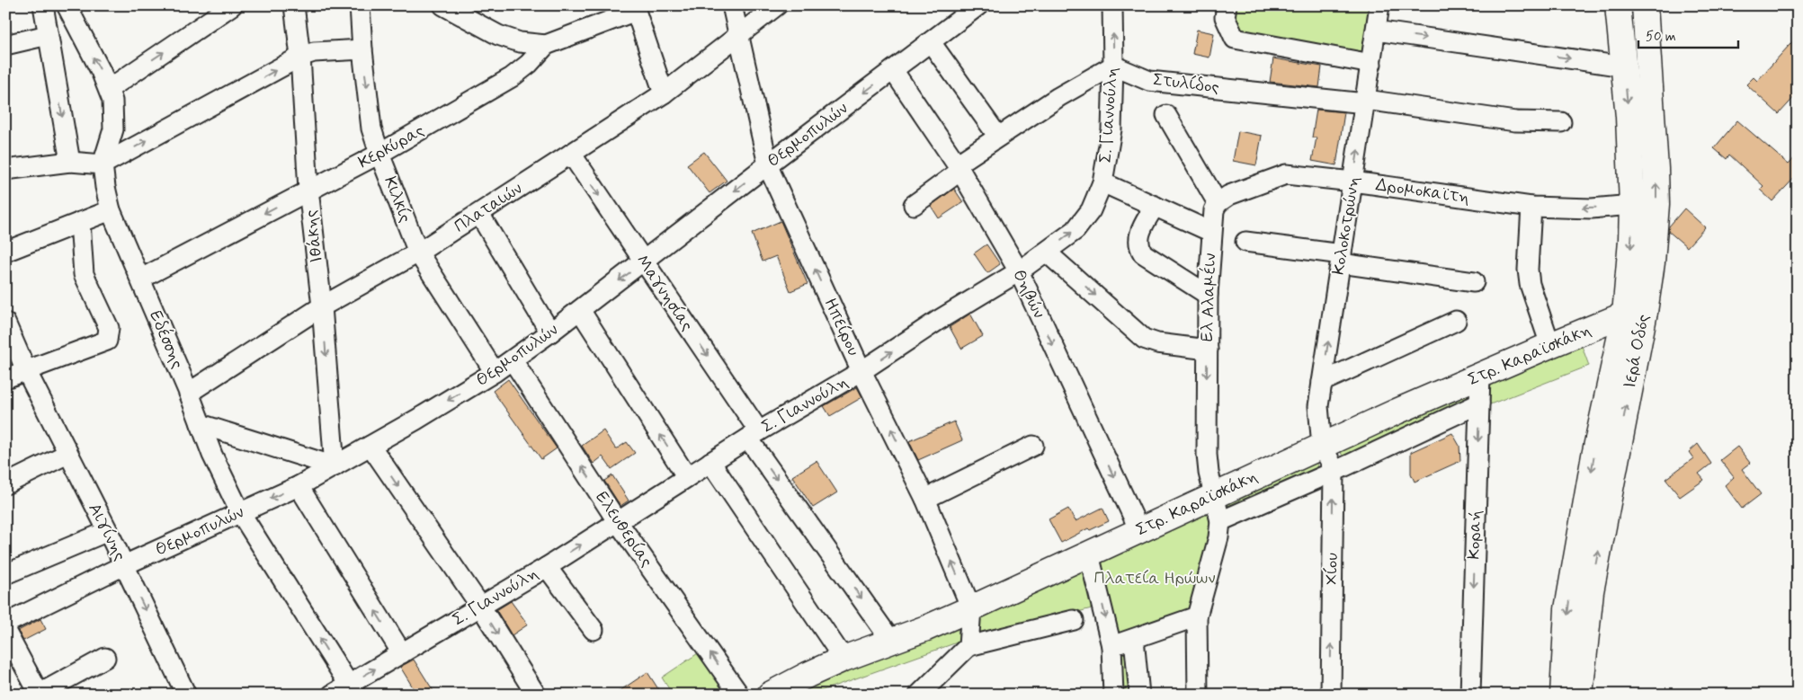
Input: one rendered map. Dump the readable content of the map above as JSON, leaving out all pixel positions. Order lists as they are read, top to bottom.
{
  "streets": {
    "main road": ["Ιερά Οδός", "Στρ. Καραϊσκάκη"],
    "street": [
      "Στυλίδος",
      "Σ. Γιαννούλη",
      "Θερμοπυλών",
      "Κερκύρας",
      "Δρομοκαϊτη",
      "Κιλκίς",
      "Πλαταιών",
      "Κολοκοτρώνη",
      "Ιθάκης",
      "Μαγνησίας",
      "Θηβών",
      "Ελ Αλαμέιν",
      "Ηπείρου",
      "Εδέσσης",
      "Ελευθερίας",
      "Αιγίνης",
      "Κοραή",
      "Χίου"
    ]
  },
  "crossings": [
    ["Στυλίδος", "Σ. Γιαννούλη"],
    ["Στυλίδος", "Κολοκοτρώνη"],
    ["Σ. Γιαννούλη", "Μαγνησίας"],
    ["Σ. Γιαννούλη", "Θηβών"],
    ["Σ. Γιαννούλη", "Ηπείρου"],
    ["Σ. Γιαννούλη", "Εδέσσης"],
    ["Σ. Γιαννούλη", "Ελευθερίας"],
    ["Θερμοπυλών", "Κιλκίς"],
    ["Θερμοπυλών", "Ιθάκης"],
    ["Θερμοπυλών", "Μαγνησίας"],
    ["Θερμοπυλών", "Θηβών"],
    ["Θερμοπυλών", "Ηπείρου"],
    ["Θερμοπυλών", "Εδέσσης"],
    ["Θερμοπυλών", "Ελευθερίας"],
    ["Θερμοπυλών", "Αιγίνης"],
    ["Κερκύρας", "Κιλκίς"],
    ["Κερκύρας", "Ιθάκης"],
    ["Κερκύρας", "Εδέσσης"],
    ["Δρομοκαϊτη", "Κολοκοτρώνη"],
    ["Δρομοκαϊτη", "Ελ Αλαμέιν"],
    ["Δρομοκαϊτη", "Ιερά Οδός"],
    ["Κιλκίς", "Πλαταιών"],
    ["Πλαταιών", "Ιθάκης"],
    ["Πλαταιών", "Μαγνησίας"],
    ["Πλαταιών", "Ηπείρου"],
    ["Πλαταιών", "Εδέσσης"],
    ["Κολοκοτρώνη", "Στρ. Καραϊσκάκη"],
    ["Κολοκοτρώνη", "Χίου"],
    ["Μαγνησίας", "Στρ. Καραϊσκάκη"],
    ["Θηβών", "Στρ. Καραϊσκάκη"],
    ["Ελ Αλαμέιν", "Στρ. Καραϊσκάκη"],
    ["Ηπείρου", "Στρ. Καραϊσκάκη"],
    ["Ιερά Οδός", "Στρ. Καραϊσκάκη"],
    ["Στρ. Καραϊσκάκη", "Κοραή"],
    ["Στρ. Καραϊσκάκη", "Χίου"]
  ],
  "one_way": [
    "Θερμοπυλών",
    "Κολοκοτρώνη",
    "Θηβών",
    "Ελ Αλαμέιν",
    "Κοραή"
  ],
  "parks": ["Πλατεία Ηρώων"],
  "scale_bar": "50 m"
}
